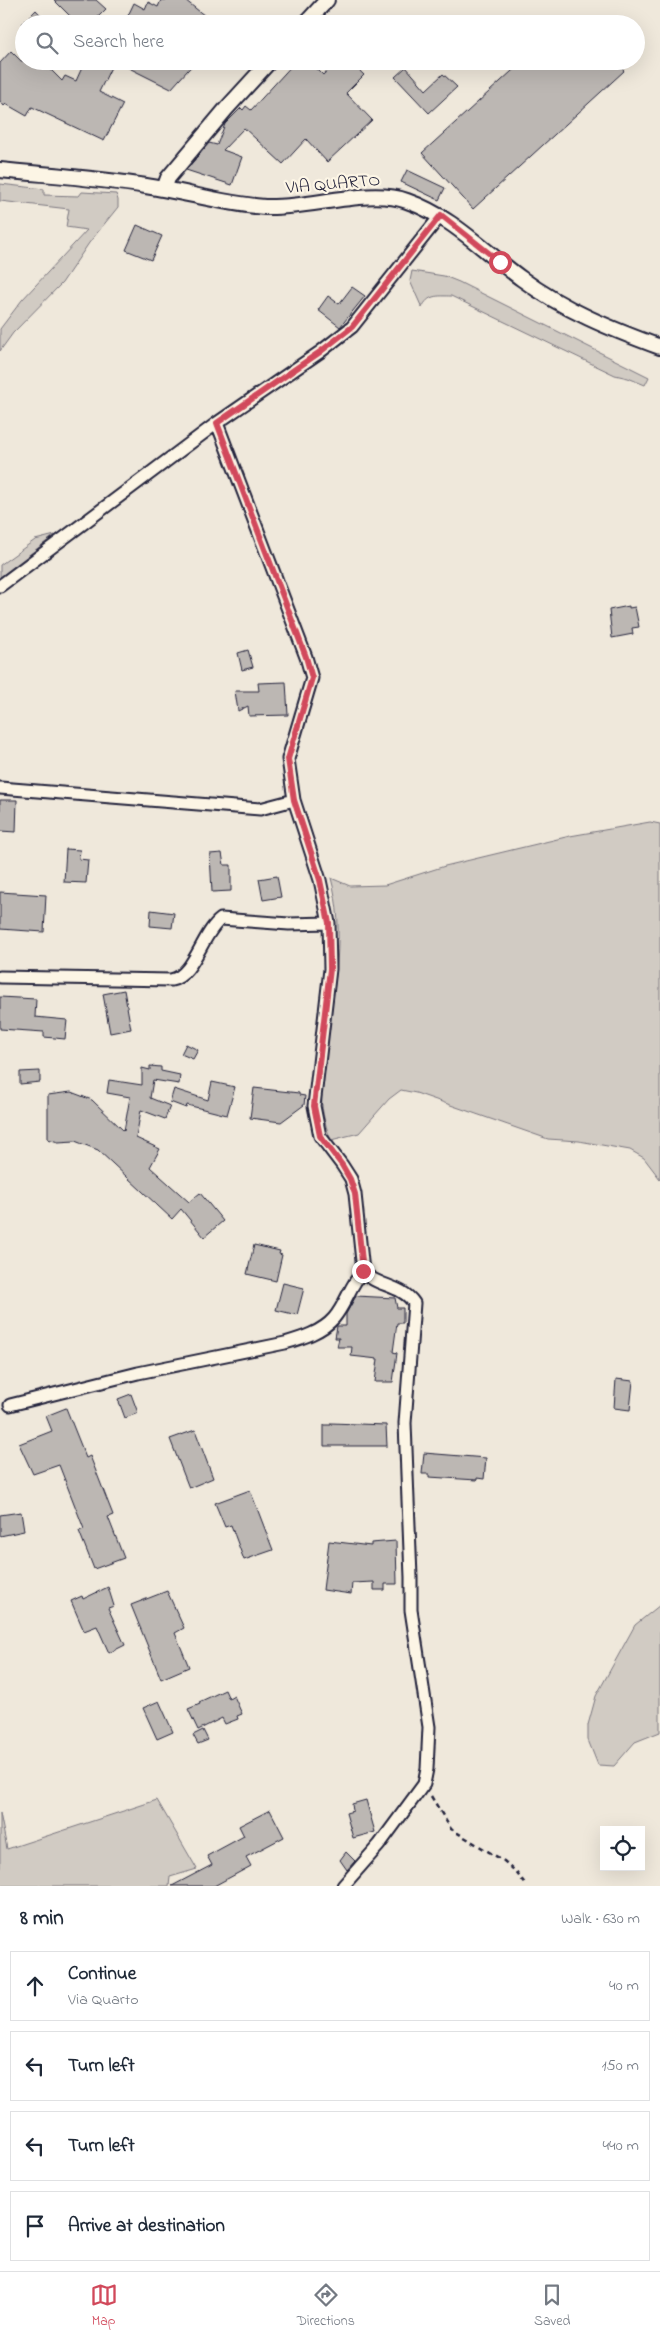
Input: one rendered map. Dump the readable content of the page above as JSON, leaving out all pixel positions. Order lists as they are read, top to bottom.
{
  "streets": {
    "street": ["VIA QUARTO"]
  },
  "page": {
    "search": "Search here",
    "heading": ["8 min", "Walk · 630 m"],
    "list": [
      ["Continue", "Via Quarto", "40 m"],
      ["Turn left", "150 m"],
      ["Turn left", "440 m"],
      "Arrive at destination"
    ],
    "nav": ["Map", "Directions", "Saved"]
  }
}
